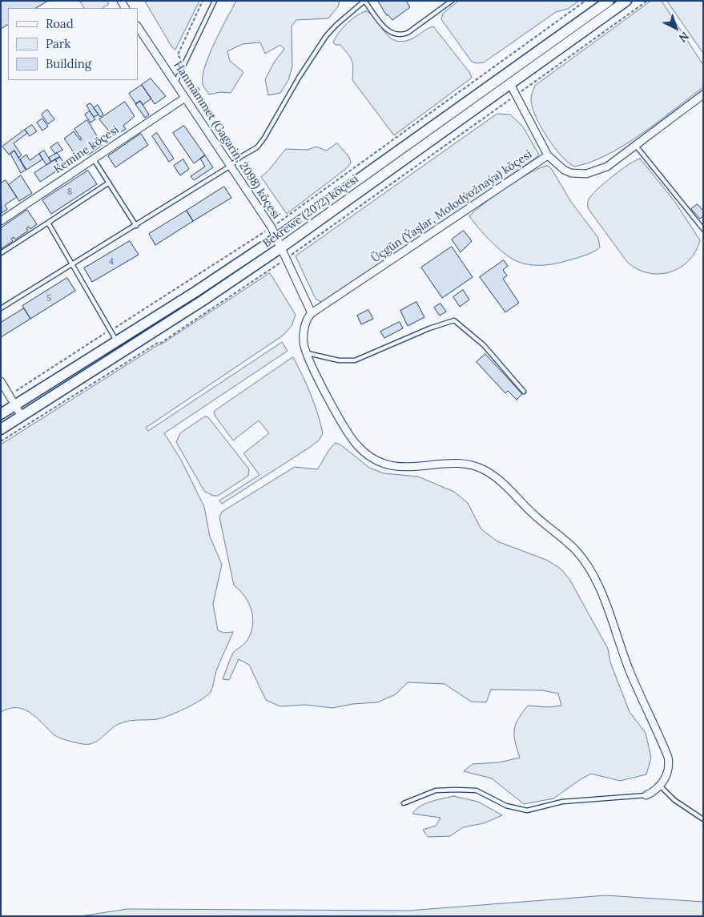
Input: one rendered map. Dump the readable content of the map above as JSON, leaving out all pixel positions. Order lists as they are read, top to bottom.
{
  "streets": {
    "main road": ["Bekrewe (2072) köçesi"],
    "street": ["Hanmämmet (Gagarin, 2098) köçesi", "Kemine köçesi", "Üçgün (Ýaşlar, Molodýožnaýa) köçesi"]
  },
  "crossings": [
    ["Hanmämmet (Gagarin, 2098) köçesi", "Kemine köçesi"],
    ["Hanmämmet (Gagarin, 2098) köçesi", "Üçgün (Ýaşlar, Molodýožnaýa) köçesi"],
    ["Hanmämmet (Gagarin, 2098) köçesi", "Bekrewe (2072) köçesi"]
  ],
  "house_numbers": ["8", "4", "5"],
  "legend": ["Road", "Park", "Building"],
  "north": "bottom right"
}
